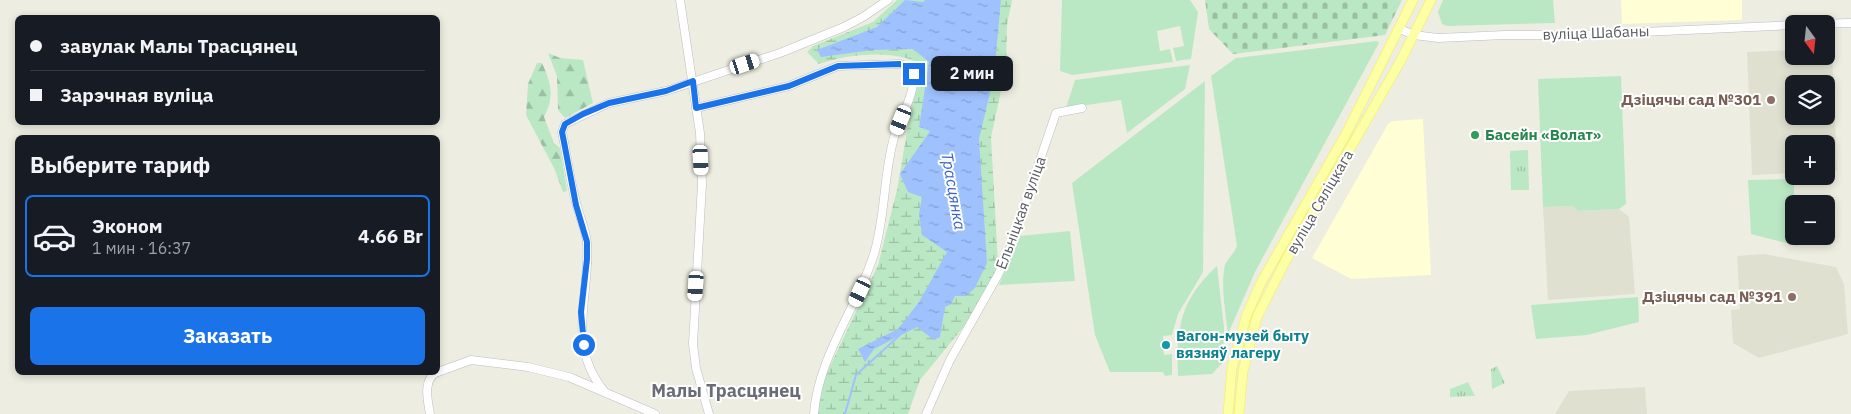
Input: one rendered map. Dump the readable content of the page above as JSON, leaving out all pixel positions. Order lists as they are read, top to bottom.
{
  "streets": {
    "main road": ["вуліца Сяліцкага"],
    "street": ["вуліца Шабаны", "Ельніцкая вуліца"]
  },
  "crossings": [
    ["вуліца Шабаны", "вуліца Сяліцкага"]
  ],
  "districts": ["Малы Трасцянец"],
  "water": ["Трасцянка"],
  "places": [
    "Дзіцячы сад №301",
    "Басейн «Волат»",
    "Дзіцячы сад №391",
    "Вагон-музей быту вязняў лагеру"
  ],
  "north": "bottom",
  "page": {
    "map_buttons": ["+", "−"],
    "banner": ["завулак Малы Трасцянец", "Зарэчная вуліца"],
    "bubble": "2 мин",
    "heading": "Выберите тариф",
    "list": [
      {
        "name": "Эконом",
        "note": "1 мин · 16:37",
        "value": "4.66 Br"
      }
    ],
    "buttons": "Заказать"
  }
}
